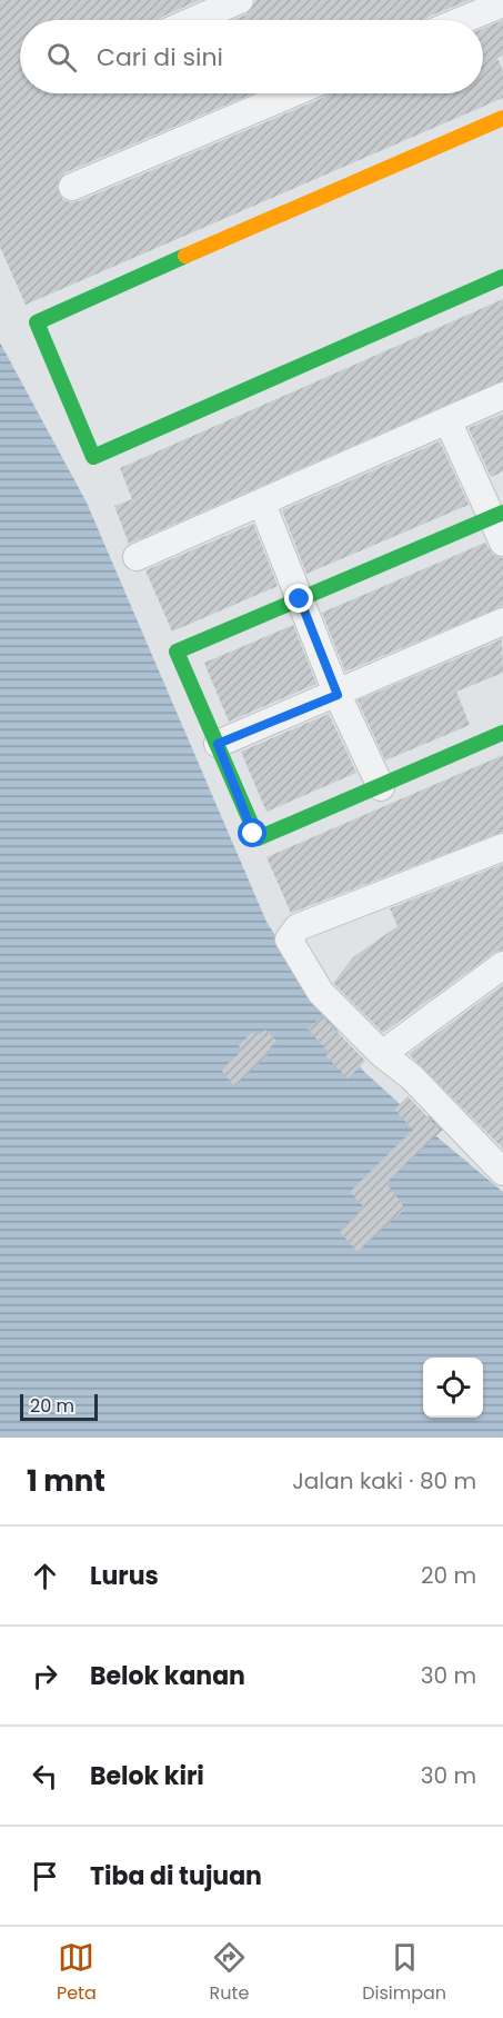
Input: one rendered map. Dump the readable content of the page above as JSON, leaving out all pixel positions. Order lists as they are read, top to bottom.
{
  "scale_bar": "20 m",
  "page": {
    "search": "Cari di sini",
    "scale": "20 m",
    "heading": ["1 mnt", "Jalan kaki · 80 m"],
    "list": [
      ["Lurus", "20 m"],
      ["Belok kanan", "30 m"],
      ["Belok kiri", "30 m"],
      "Tiba di tujuan"
    ],
    "nav": ["Peta", "Rute", "Disimpan"]
  }
}
